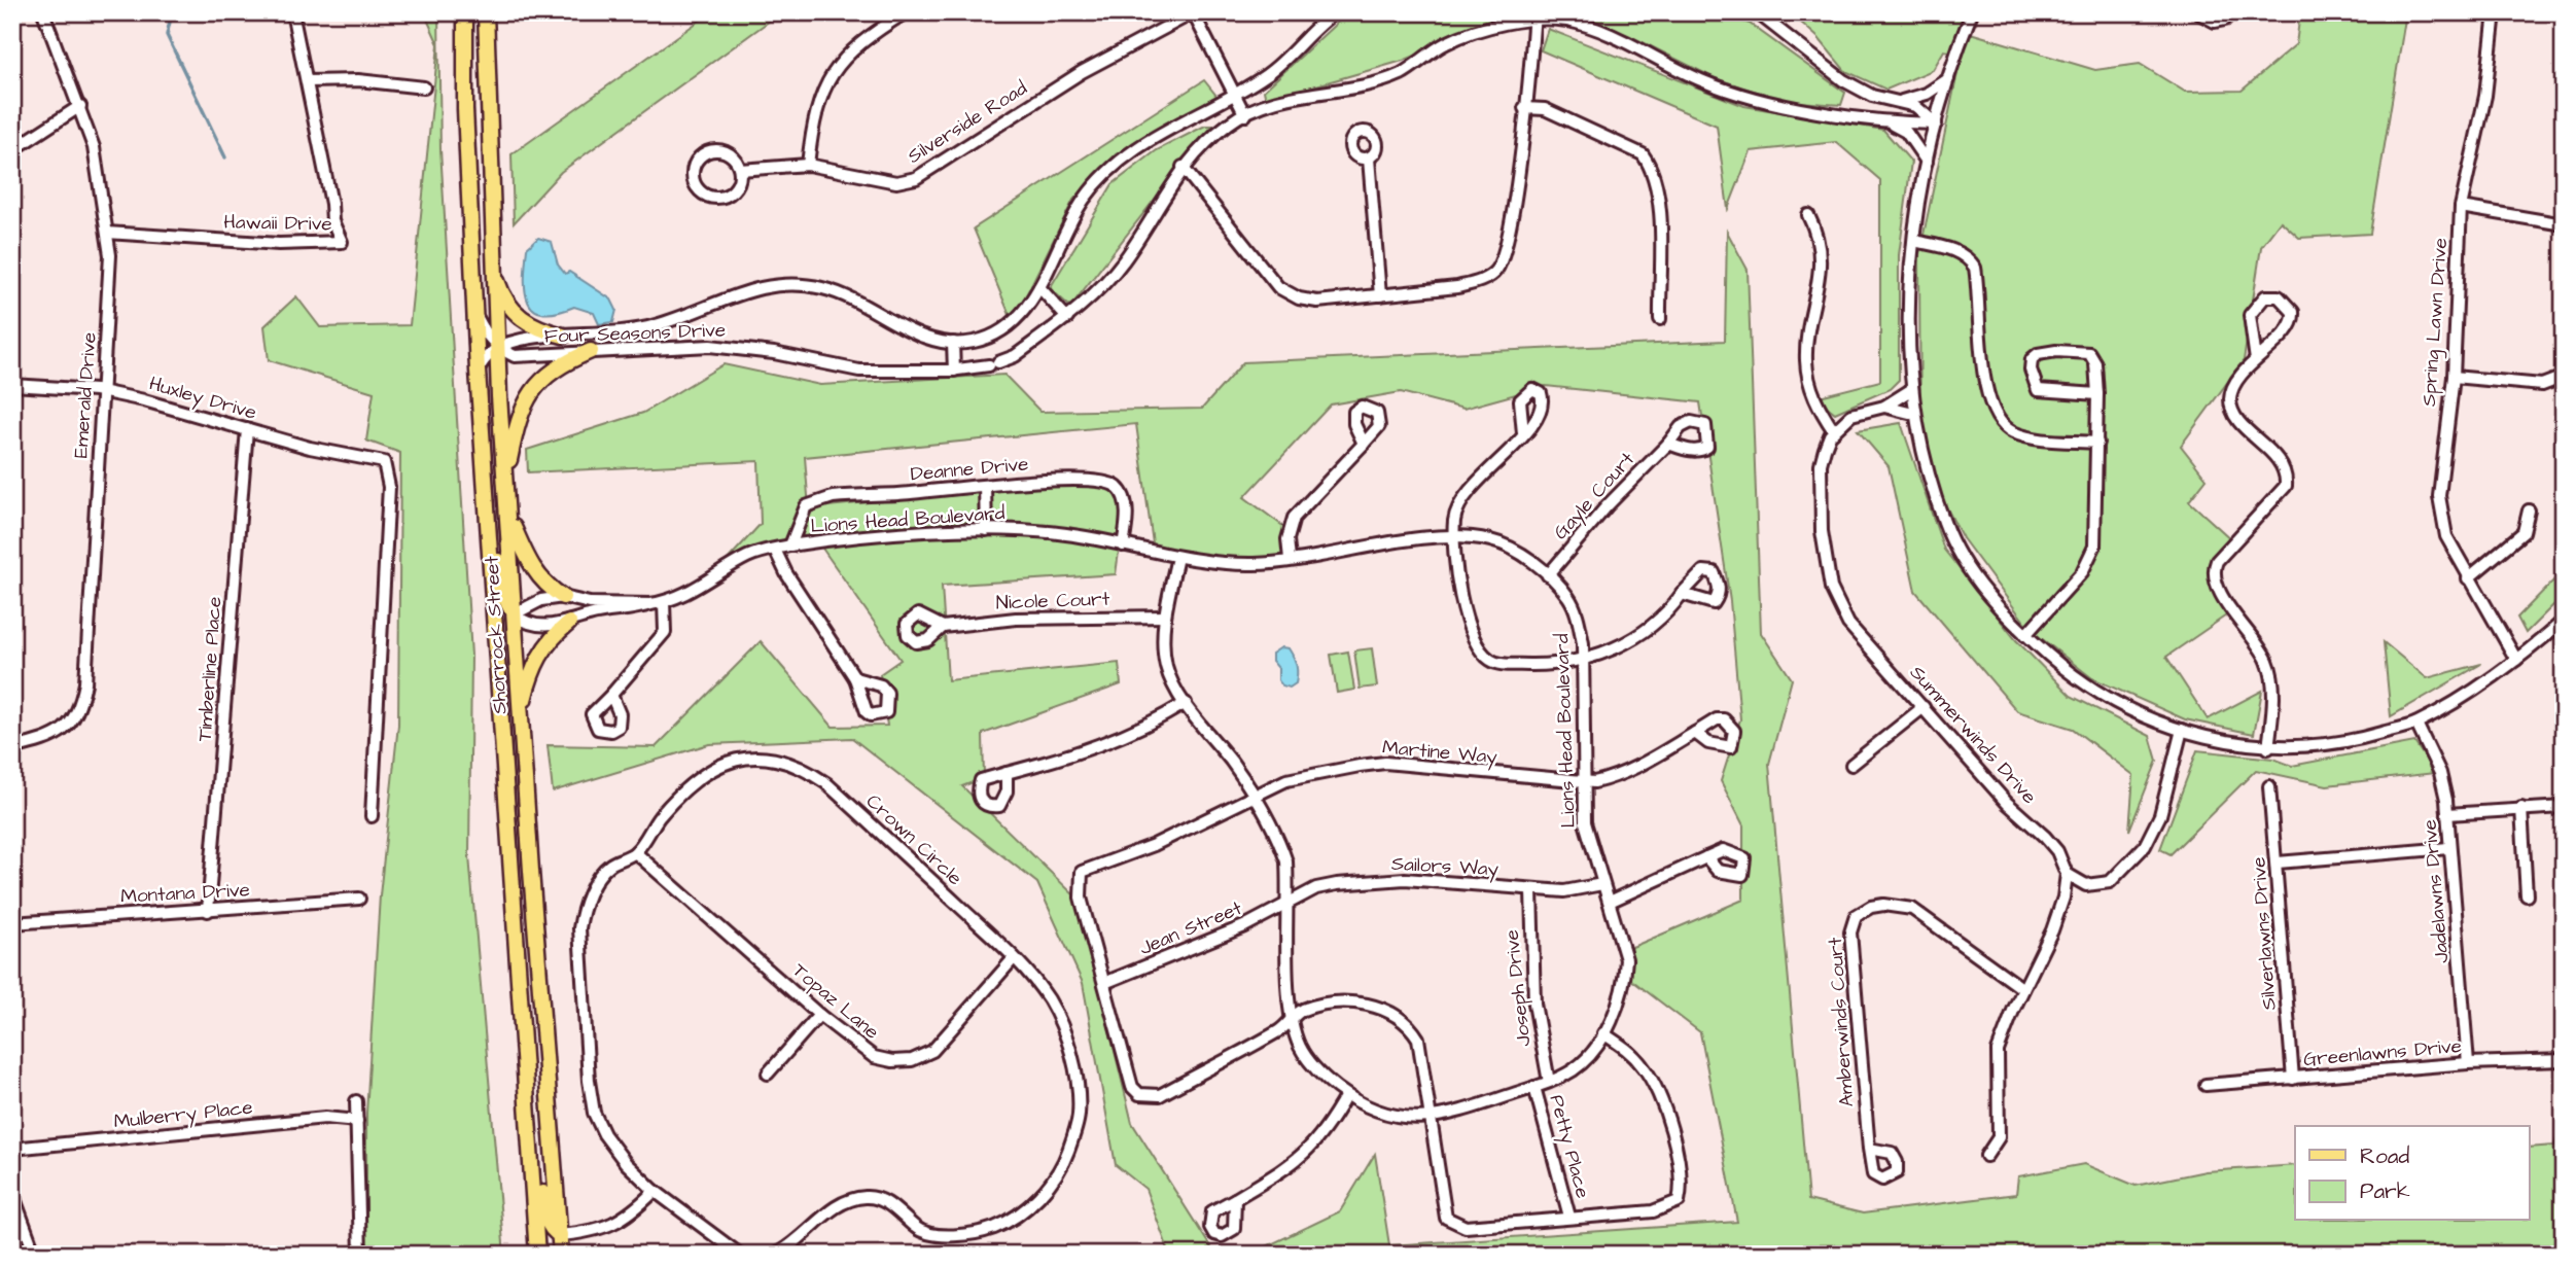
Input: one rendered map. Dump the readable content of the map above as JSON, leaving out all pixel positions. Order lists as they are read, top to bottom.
{
  "streets": {
    "main road": ["Shorrock Street"],
    "street": [
      "Silverside Road",
      "Hawaii Drive",
      "Spring Lawn Drive",
      "Four Seasons Drive",
      "Emerald Drive",
      "Huxley Drive",
      "Deanne Drive",
      "Gayle Court",
      "Lions Head Boulevard",
      "Nicole Court",
      "Timberline Place",
      "Summerwinds Drive",
      "Martine Way",
      "Crown Circle",
      "Sailors Way",
      "Jadelawns Drive",
      "Montana Drive",
      "Jean Street",
      "Silverlawns Drive",
      "Joseph Drive",
      "Topaz Lane",
      "Amberwinds Court",
      "Greenlawns Drive",
      "Mulberry Place",
      "Petty Place"
    ]
  },
  "crossings": [
    ["Hawaii Drive", "Emerald Drive"],
    ["Four Seasons Drive", "Shorrock Street"],
    ["Emerald Drive", "Huxley Drive"],
    ["Huxley Drive", "Timberline Place"],
    ["Deanne Drive", "Lions Head Boulevard"],
    ["Gayle Court", "Lions Head Boulevard"],
    ["Lions Head Boulevard", "Nicole Court"],
    ["Lions Head Boulevard", "Shorrock Street"],
    ["Lions Head Boulevard", "Martine Way"],
    ["Lions Head Boulevard", "Sailors Way"],
    ["Lions Head Boulevard", "Jean Street"],
    ["Lions Head Boulevard", "Joseph Drive"],
    ["Lions Head Boulevard", "Petty Place"],
    ["Timberline Place", "Montana Drive"],
    ["Martine Way", "Jean Street"],
    ["Crown Circle", "Topaz Lane"],
    ["Sailors Way", "Jean Street"],
    ["Sailors Way", "Joseph Drive"],
    ["Jadelawns Drive", "Greenlawns Drive"],
    ["Silverlawns Drive", "Greenlawns Drive"]
  ],
  "legend": ["Road", "Park"]
}
